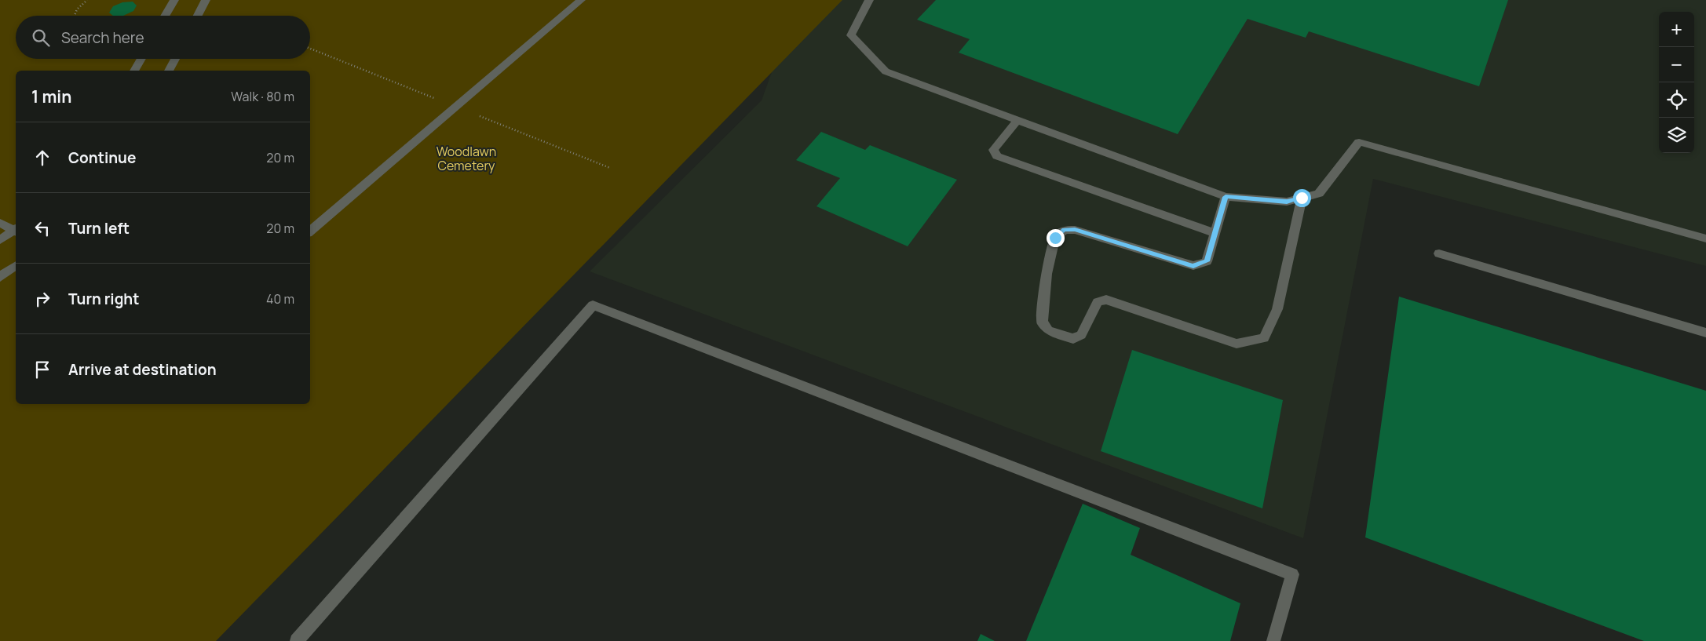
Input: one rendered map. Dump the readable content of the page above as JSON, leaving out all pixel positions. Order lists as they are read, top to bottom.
{
  "parks": ["Woodlawn Cemetery"],
  "page": {
    "map_buttons": ["+", "−"],
    "search": "Search here",
    "heading": ["1 min", "Walk · 80 m"],
    "list": [
      ["Continue", "20 m"],
      ["Turn left", "20 m"],
      ["Turn right", "40 m"],
      "Arrive at destination"
    ]
  }
}
